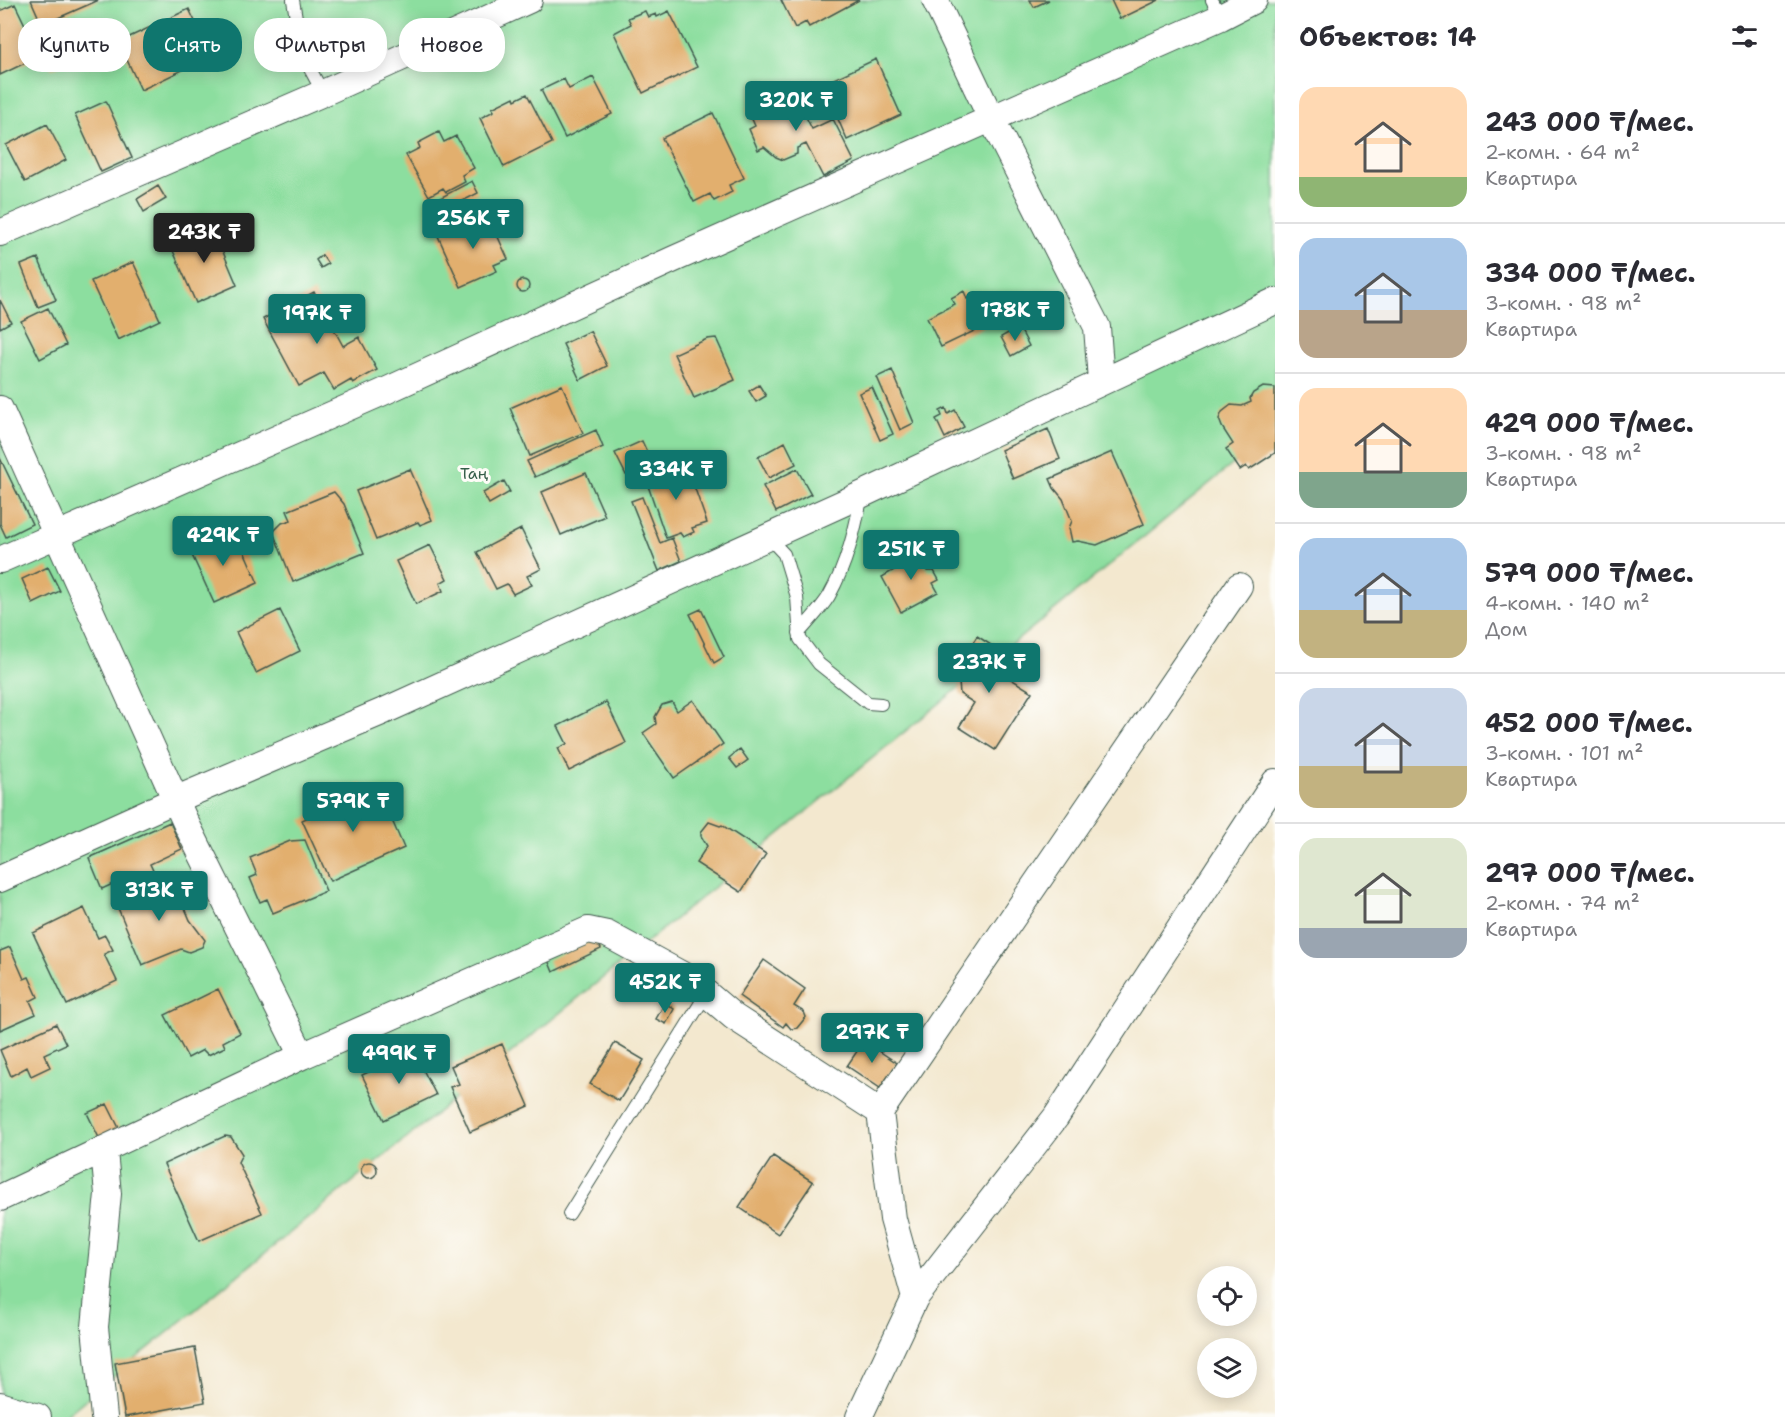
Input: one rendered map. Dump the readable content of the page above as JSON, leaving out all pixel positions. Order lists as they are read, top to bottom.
{
  "parks": ["Таң"],
  "page": {
    "heading": "Объектов: 14",
    "chip": [
      "Купить",
      "Снять",
      "Фильтры",
      "Новое"
    ],
    "list": [
      {
        "name": "243 000 ₸/мес.",
        "note": "2-комн. · 64 m² · Квартира"
      },
      {
        "name": "334 000 ₸/мес.",
        "note": "3-комн. · 98 m² · Квартира"
      },
      {
        "name": "429 000 ₸/мес.",
        "note": "3-комн. · 98 m² · Квартира"
      },
      {
        "name": "579 000 ₸/мес.",
        "note": "4-комн. · 140 m² · Дом"
      },
      {
        "name": "452 000 ₸/мес.",
        "note": "3-комн. · 101 m² · Квартира"
      },
      {
        "name": "297 000 ₸/мес.",
        "note": "2-комн. · 74 m² · Квартира"
      }
    ],
    "price": [
      "320K ₸",
      "256K ₸",
      "243K ₸",
      "178K ₸",
      "197K ₸",
      "334K ₸",
      "429K ₸",
      "251K ₸",
      "237K ₸",
      "579K ₸",
      "313K ₸",
      "452K ₸",
      "297K ₸",
      "499K ₸"
    ]
  }
}
